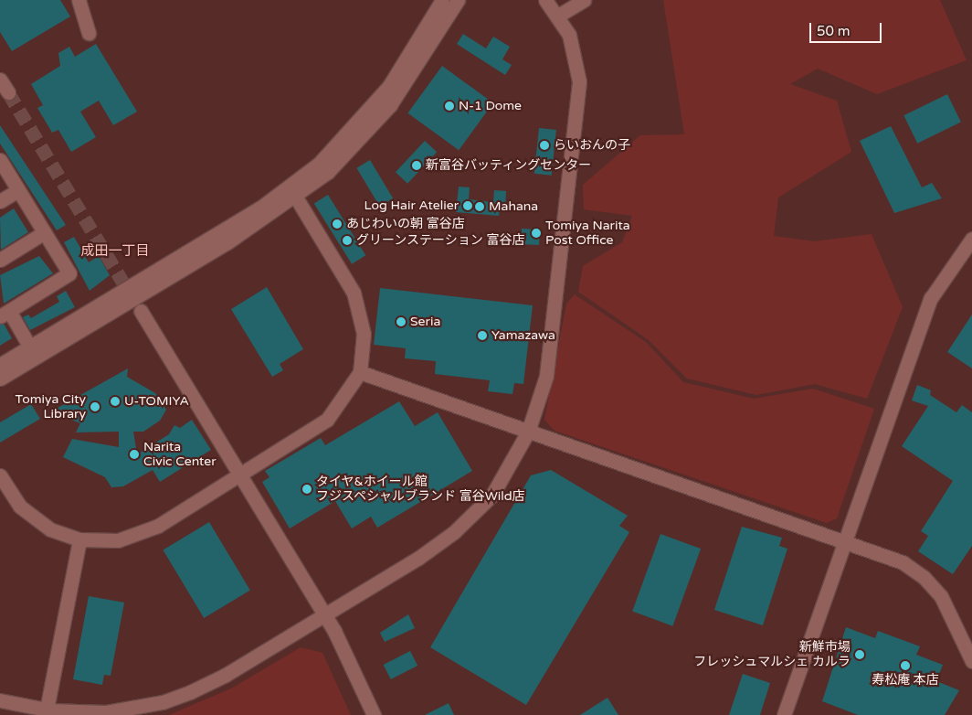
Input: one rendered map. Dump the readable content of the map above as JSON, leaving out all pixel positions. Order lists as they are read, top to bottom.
{
  "districts": ["成田一丁目"],
  "places": [
    "N-1 Dome",
    "らいおんの子",
    "新富谷バッティングセンター",
    "Log Hair Atelier",
    "Mahana",
    "あじわいの朝 富谷店",
    "Tomiya Narita Post Office",
    "グリーンステーション 富谷店",
    "Seria",
    "Yamazawa",
    "U-TOMIYA",
    "Tomiya City Library",
    "Narita Civic Center",
    "タイヤ&ホイール館 フジスペシャルブランド 富谷Wild店",
    "新鮮市場 フレッシュマルシェ カルラ",
    "寿松庵 本店"
  ],
  "scale_bar": "50 m"
}
